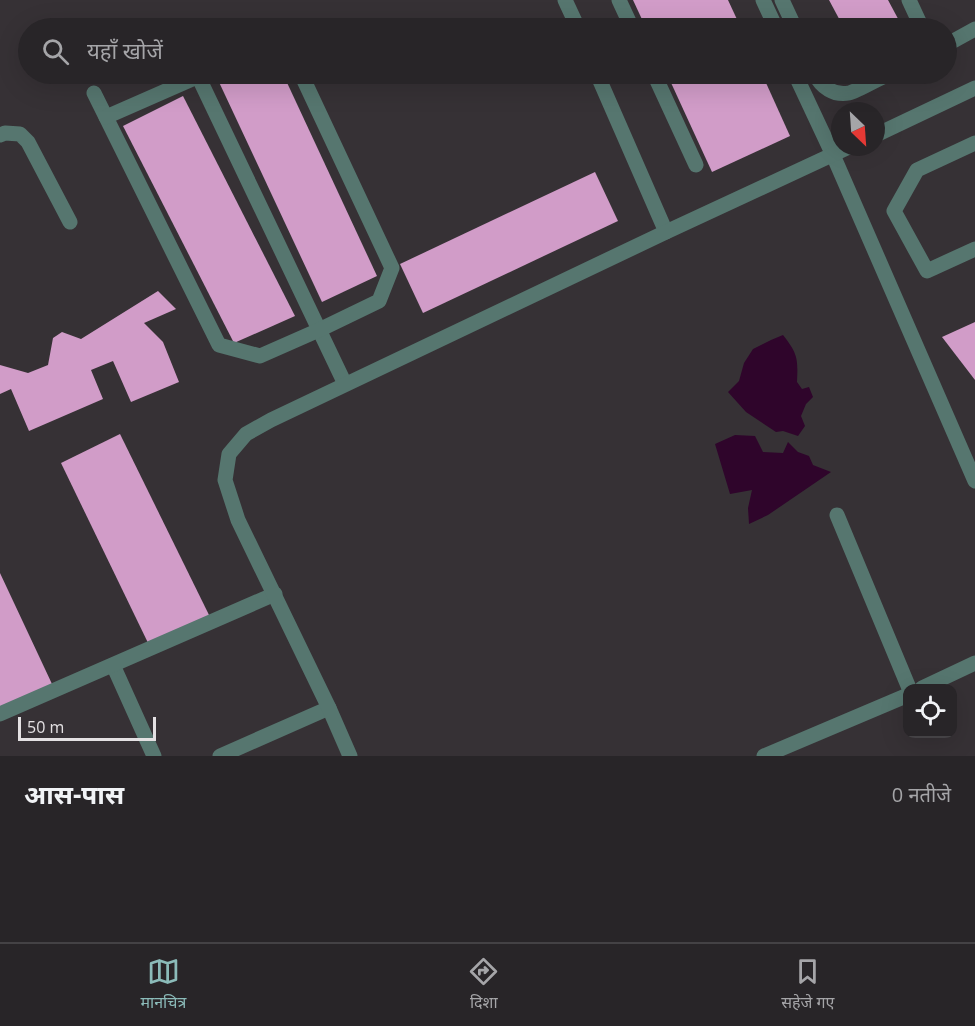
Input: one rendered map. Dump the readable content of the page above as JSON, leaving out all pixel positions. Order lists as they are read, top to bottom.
{
  "scale_bar": "50 m",
  "north": "bottom right",
  "page": {
    "search": "यहाँ खोजें",
    "scale": "50 m",
    "heading": ["आस-पास", "0 नतीजे"],
    "nav": ["मानचित्र", "दिशा", "सहेजे गए"]
  }
}
